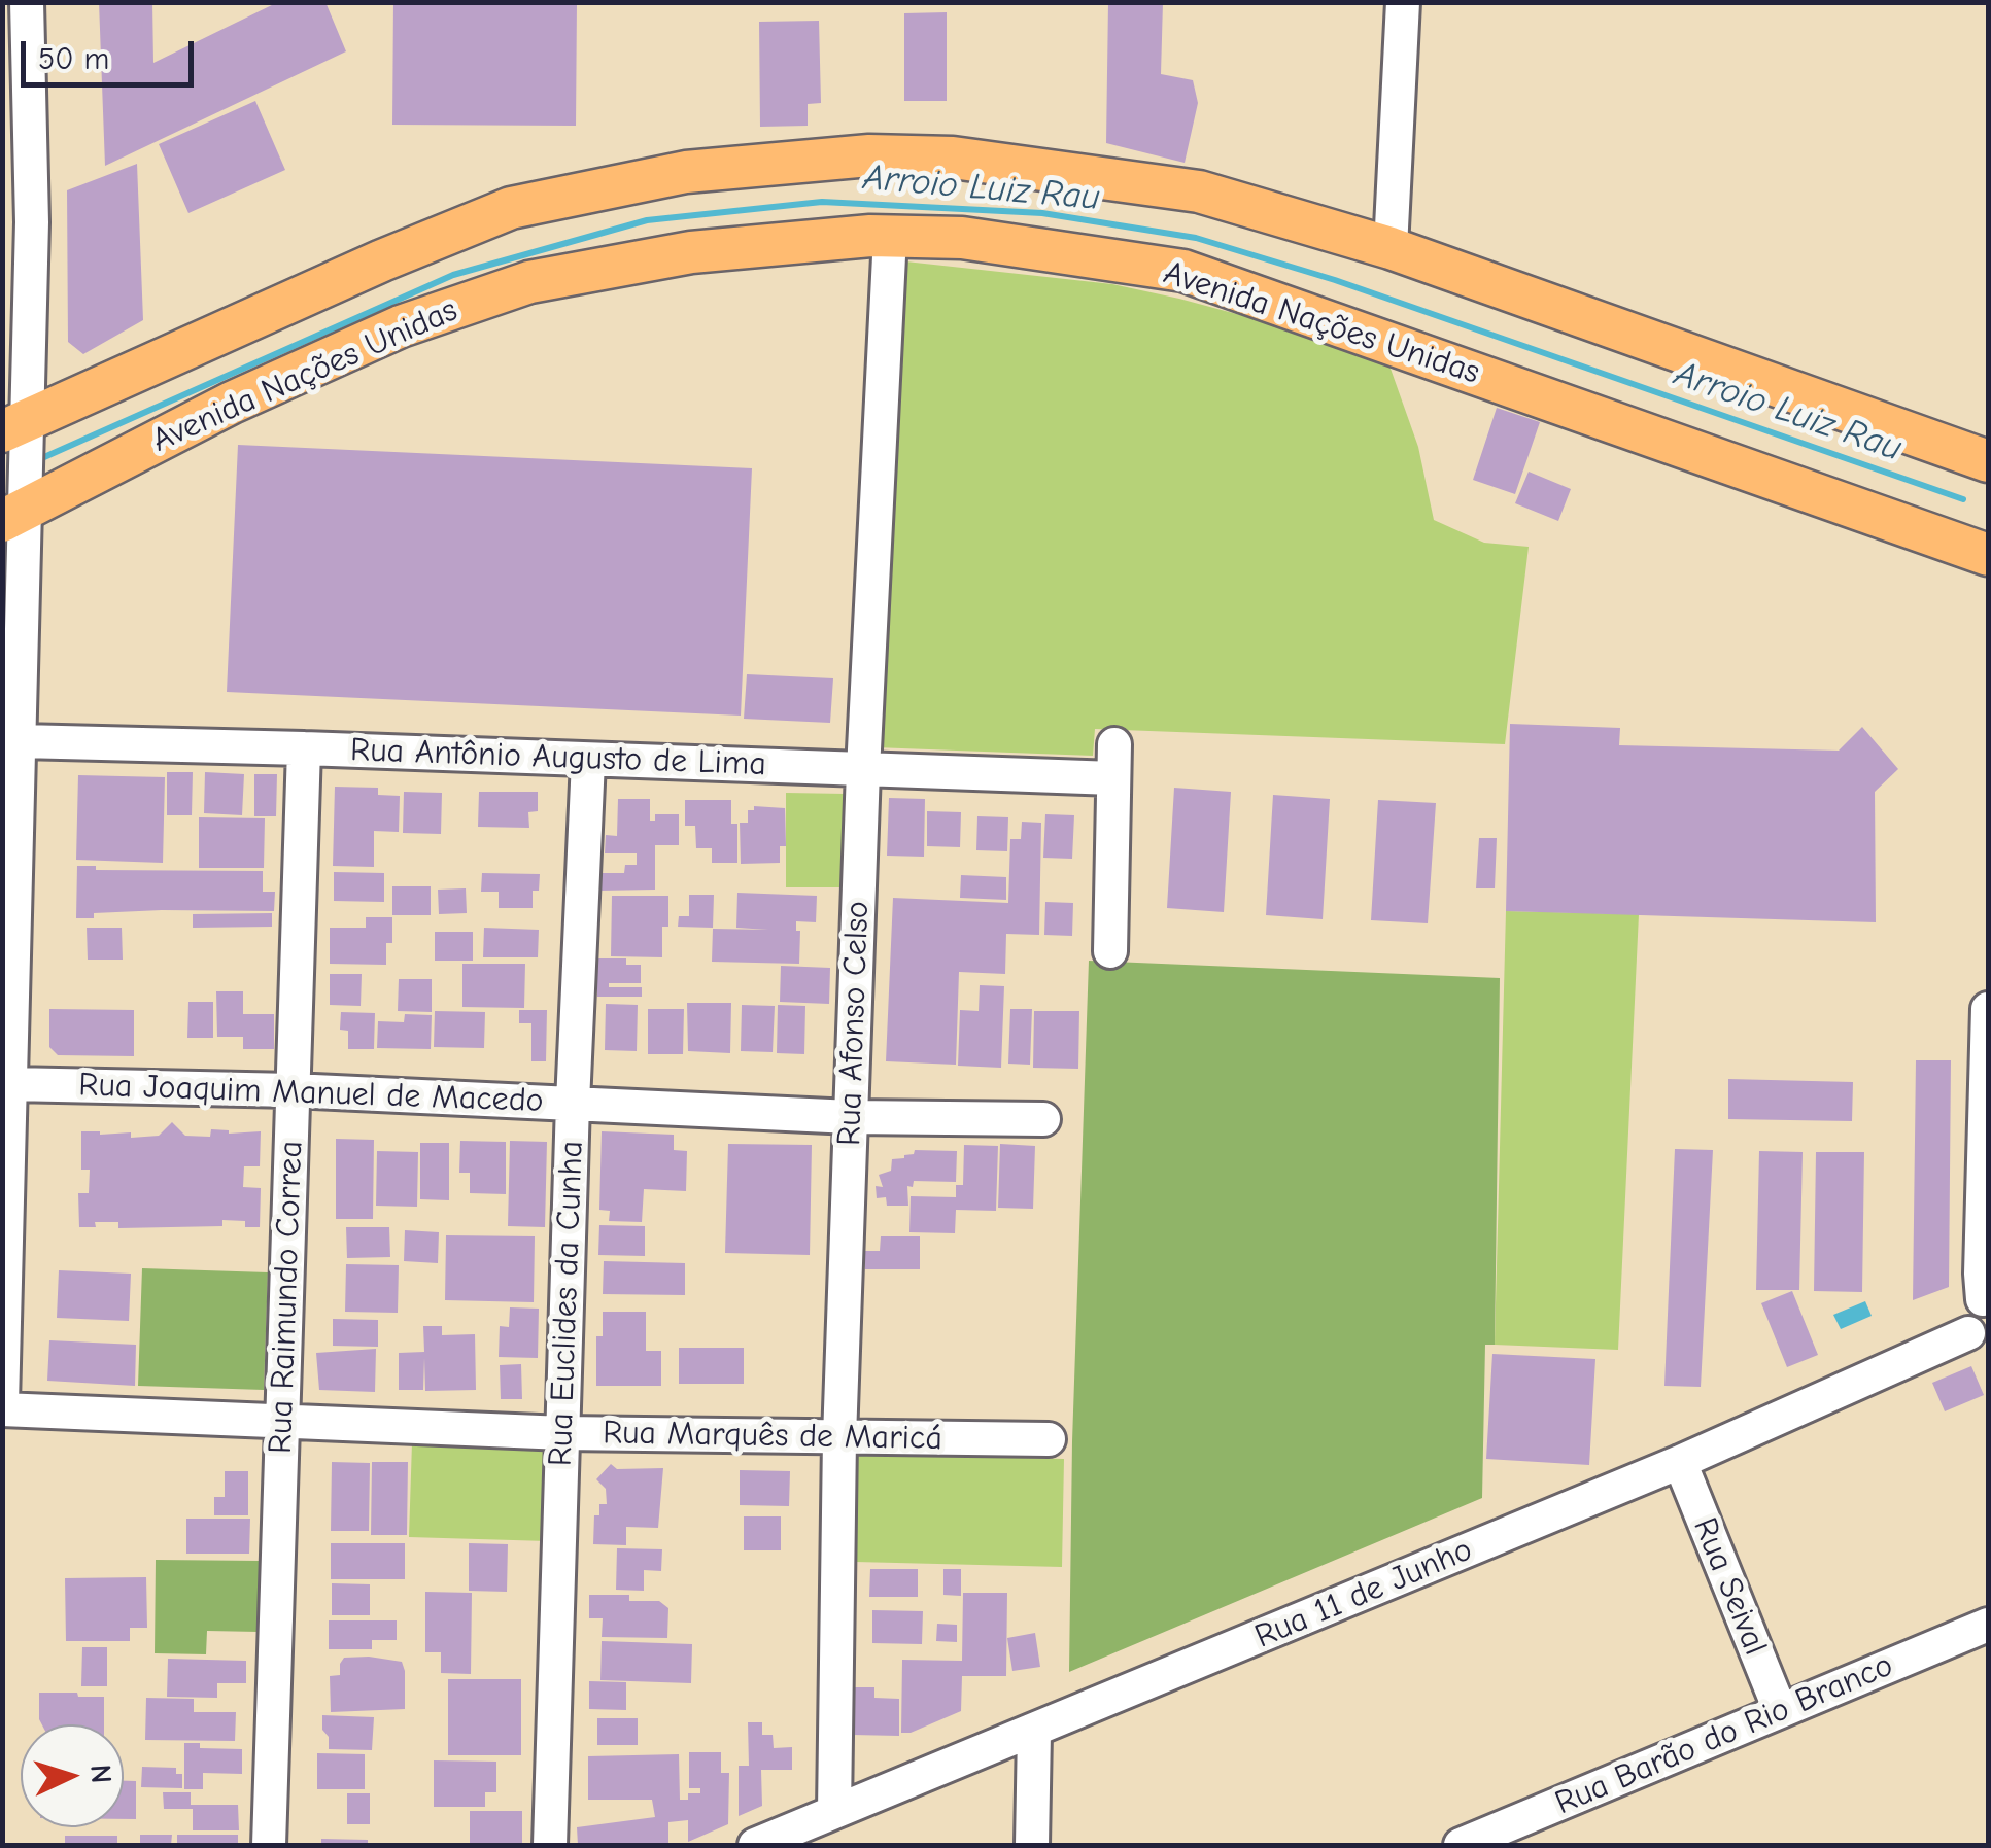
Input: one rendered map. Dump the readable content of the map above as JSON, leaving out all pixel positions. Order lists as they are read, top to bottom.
{
  "streets": {
    "main road": ["Avenida Nações Unidas"],
    "street": [
      "Rua Antônio Augusto de Lima",
      "Rua Afonso Celso",
      "Rua Joaquim Manuel de Macedo",
      "Rua Raimundo Correa",
      "Rua Euclides da Cunha",
      "Rua Marquês de Maricá",
      "Rua Seival",
      "Rua 11 de Junho",
      "Rua Barão do Rio Branco"
    ]
  },
  "crossings": [
    ["Avenida Nações Unidas", "Rua Afonso Celso"],
    ["Rua Antônio Augusto de Lima", "Rua Afonso Celso"],
    ["Rua Antônio Augusto de Lima", "Rua Raimundo Correa"],
    ["Rua Antônio Augusto de Lima", "Rua Euclides da Cunha"],
    ["Rua Afonso Celso", "Rua Joaquim Manuel de Macedo"],
    ["Rua Afonso Celso", "Rua Marquês de Maricá"],
    ["Rua Afonso Celso", "Rua 11 de Junho"],
    ["Rua Joaquim Manuel de Macedo", "Rua Raimundo Correa"],
    ["Rua Joaquim Manuel de Macedo", "Rua Euclides da Cunha"],
    ["Rua Raimundo Correa", "Rua Marquês de Maricá"],
    ["Rua Euclides da Cunha", "Rua Marquês de Maricá"],
    ["Rua Seival", "Rua 11 de Junho"],
    ["Rua Seival", "Rua Barão do Rio Branco"]
  ],
  "water": ["Arroio Luiz Rau"],
  "scale_bar": "50 m",
  "north": "right"
}
